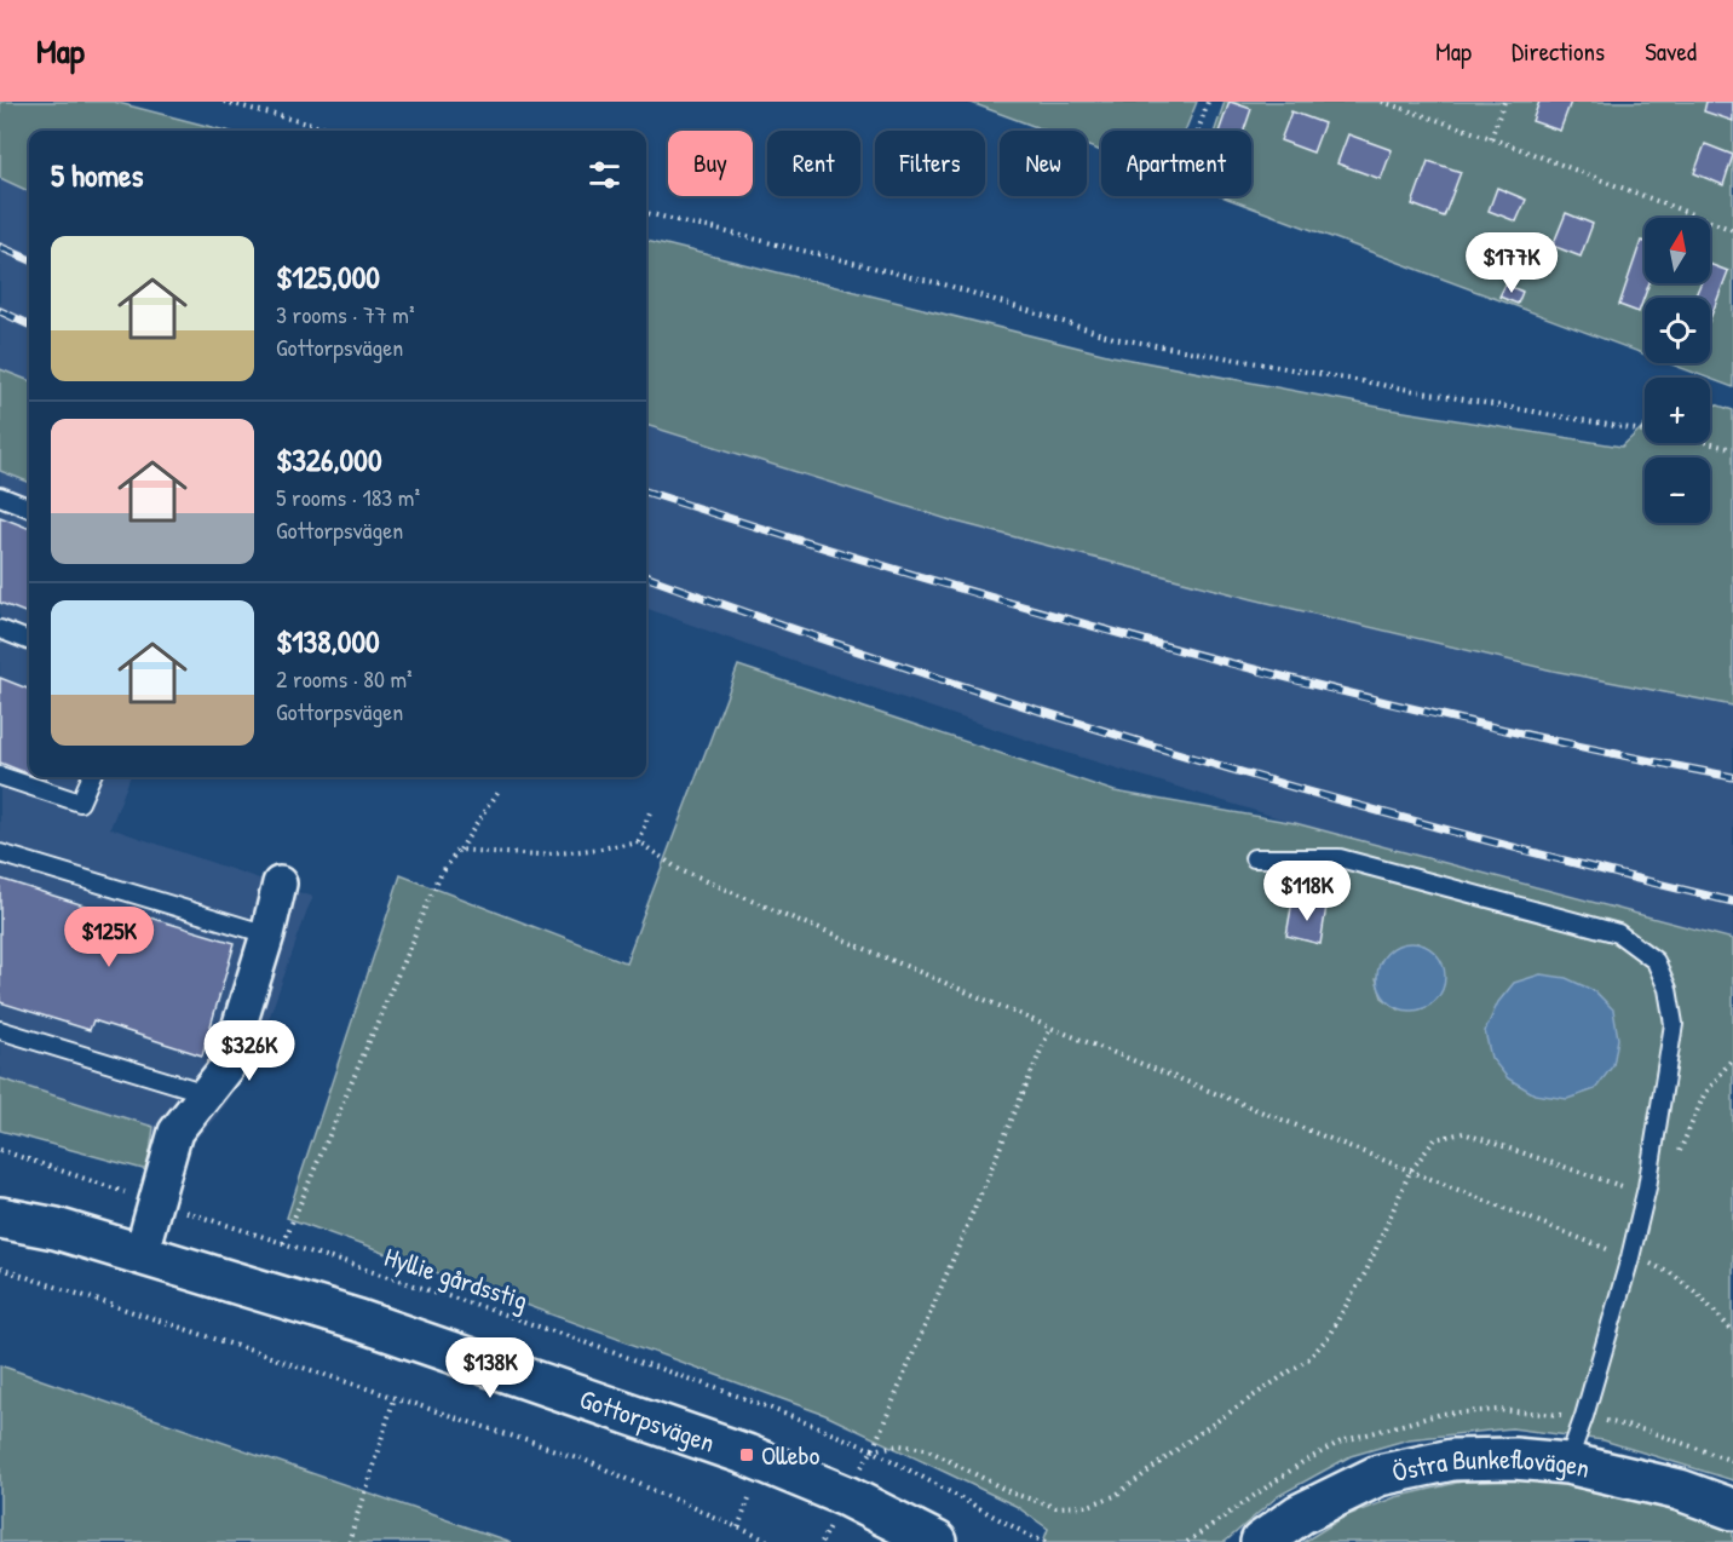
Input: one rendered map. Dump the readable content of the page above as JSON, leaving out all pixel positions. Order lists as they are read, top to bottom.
{
  "streets": {
    "street": ["Gottorpsvägen", "Östra Bunkeflovägen"],
    "path": ["Hyllie gårdsstig"]
  },
  "places": {
    "transit": ["Ollebo"]
  },
  "north": "top",
  "page": {
    "header": "Map",
    "nav": ["Map", "Directions", "Saved"],
    "chip": [
      "Buy",
      "Rent",
      "Filters",
      "New",
      "Apartment"
    ],
    "heading": "5 homes",
    "map_buttons": ["+", "−"],
    "list": [
      {
        "name": "$125,000",
        "note": "3 rooms · 77 m² · Gottorpsvägen"
      },
      {
        "name": "$326,000",
        "note": "5 rooms · 183 m² · Gottorpsvägen"
      },
      {
        "name": "$138,000",
        "note": "2 rooms · 80 m² · Gottorpsvägen"
      }
    ],
    "price": [
      "$177K",
      "$118K",
      "$125K",
      "$326K",
      "$138K"
    ]
  }
}
